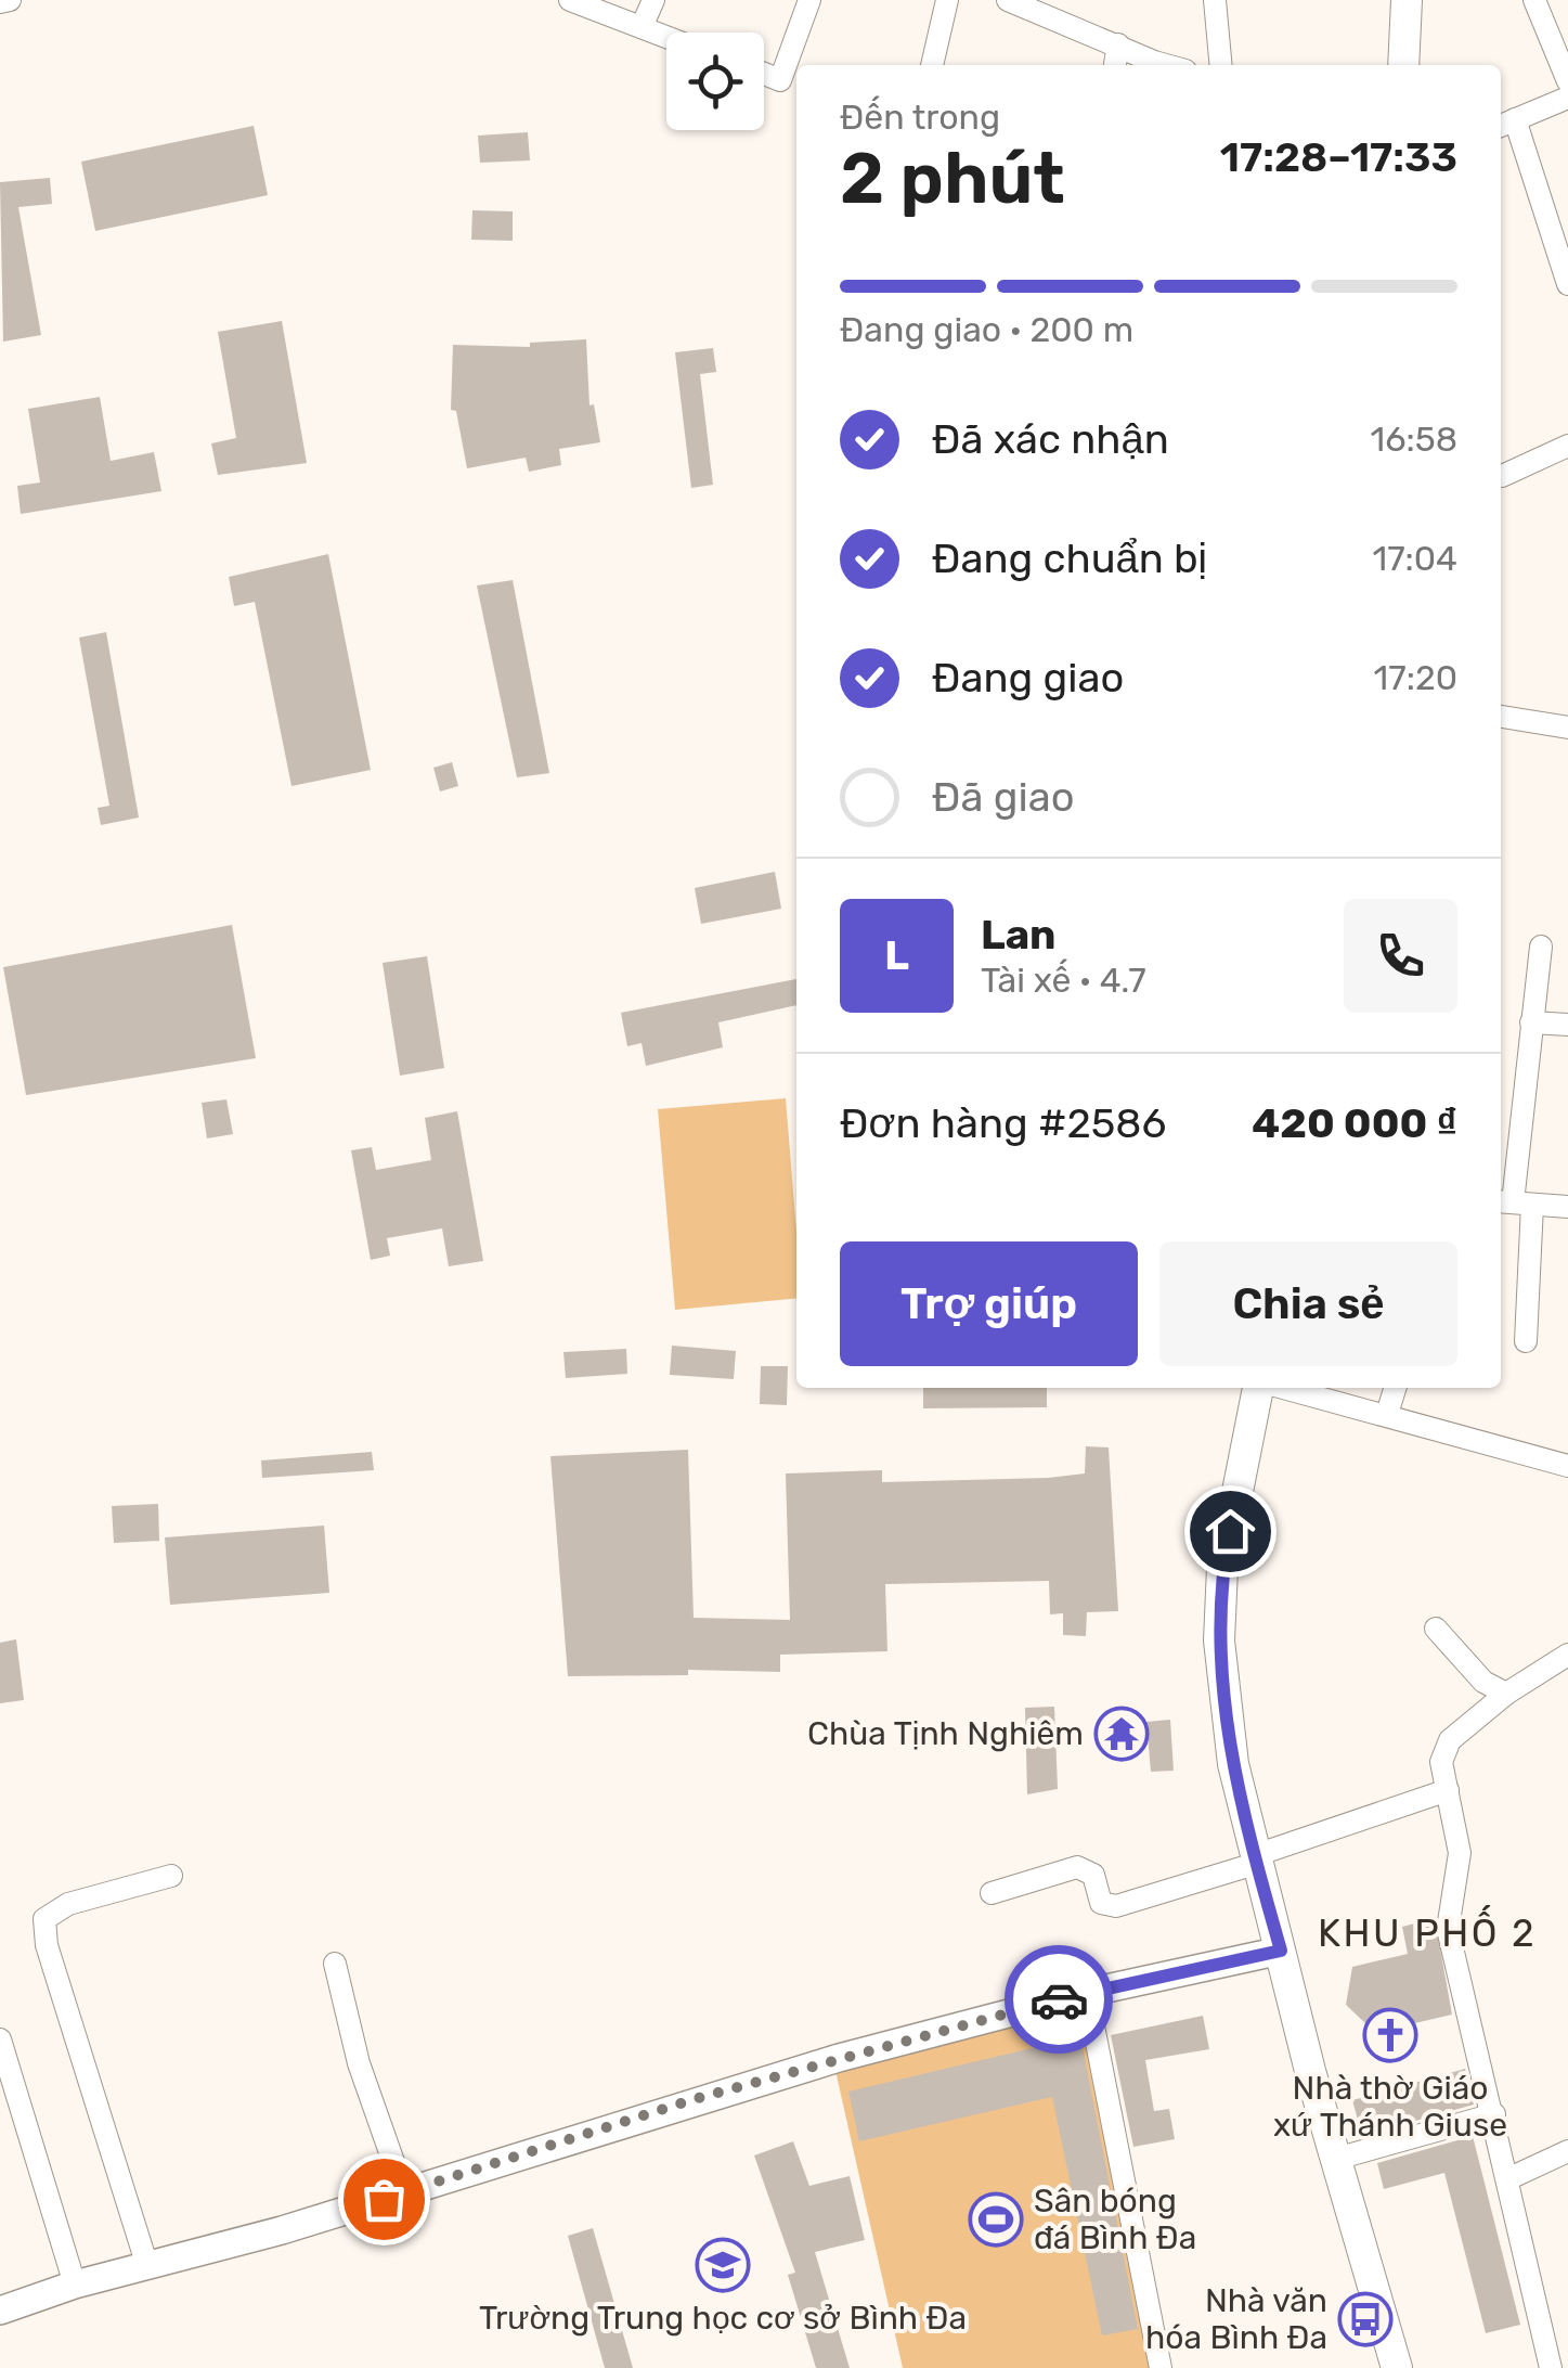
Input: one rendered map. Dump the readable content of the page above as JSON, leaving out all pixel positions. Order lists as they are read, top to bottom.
{
  "districts": ["KHU PHỐ 2"],
  "places": {
    "temple": ["Chùa Tịnh Nghiêm"],
    "church": ["Nhà thờ Giáo xứ Thánh Giuse"],
    "sports": ["Sân bóng đá Bình Đa"],
    "school or university": ["Trường Trung học cơ sở Bình Đa"],
    "bus stop": ["Nhà văn hóa Bình Đa"]
  },
  "page": {
    "heading": ["2 phút", "Đến trong", "17:28–17:33"],
    "panel": [
      "Lan",
      "Tài xế · 4.7",
      "Đơn hàng #2586",
      "420 000 ₫"
    ],
    "bar": "Đang giao · 200 m",
    "list": [
      ["Đã xác nhận", "16:58"],
      ["Đang chuẩn bị", "17:04"],
      ["Đang giao", "17:20"],
      "Đã giao"
    ],
    "round": "L",
    "buttons": ["Trợ giúp", "Chia sẻ"]
  }
}
